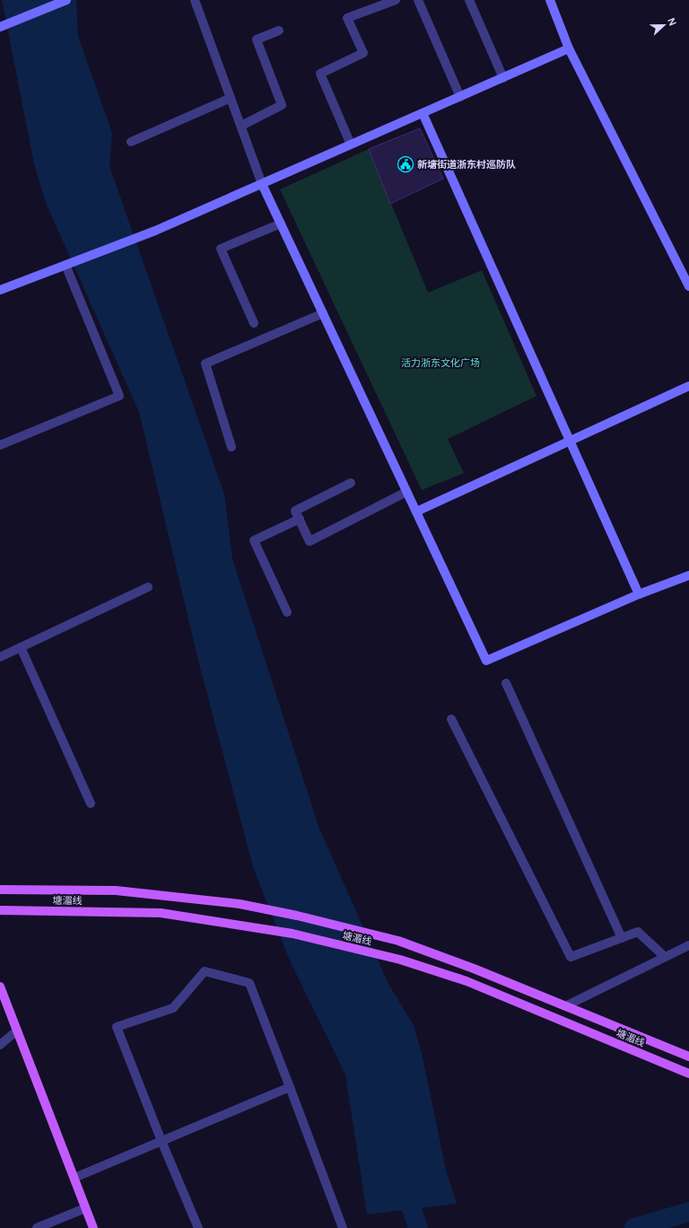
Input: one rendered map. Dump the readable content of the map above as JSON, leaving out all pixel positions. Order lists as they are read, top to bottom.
{
  "streets": {
    "main road": ["塘湄线"]
  },
  "parks": ["活力浙东文化广场"],
  "places": {
    "public building": ["新塘街道浙东村巡防队"]
  },
  "north": "right"
}
